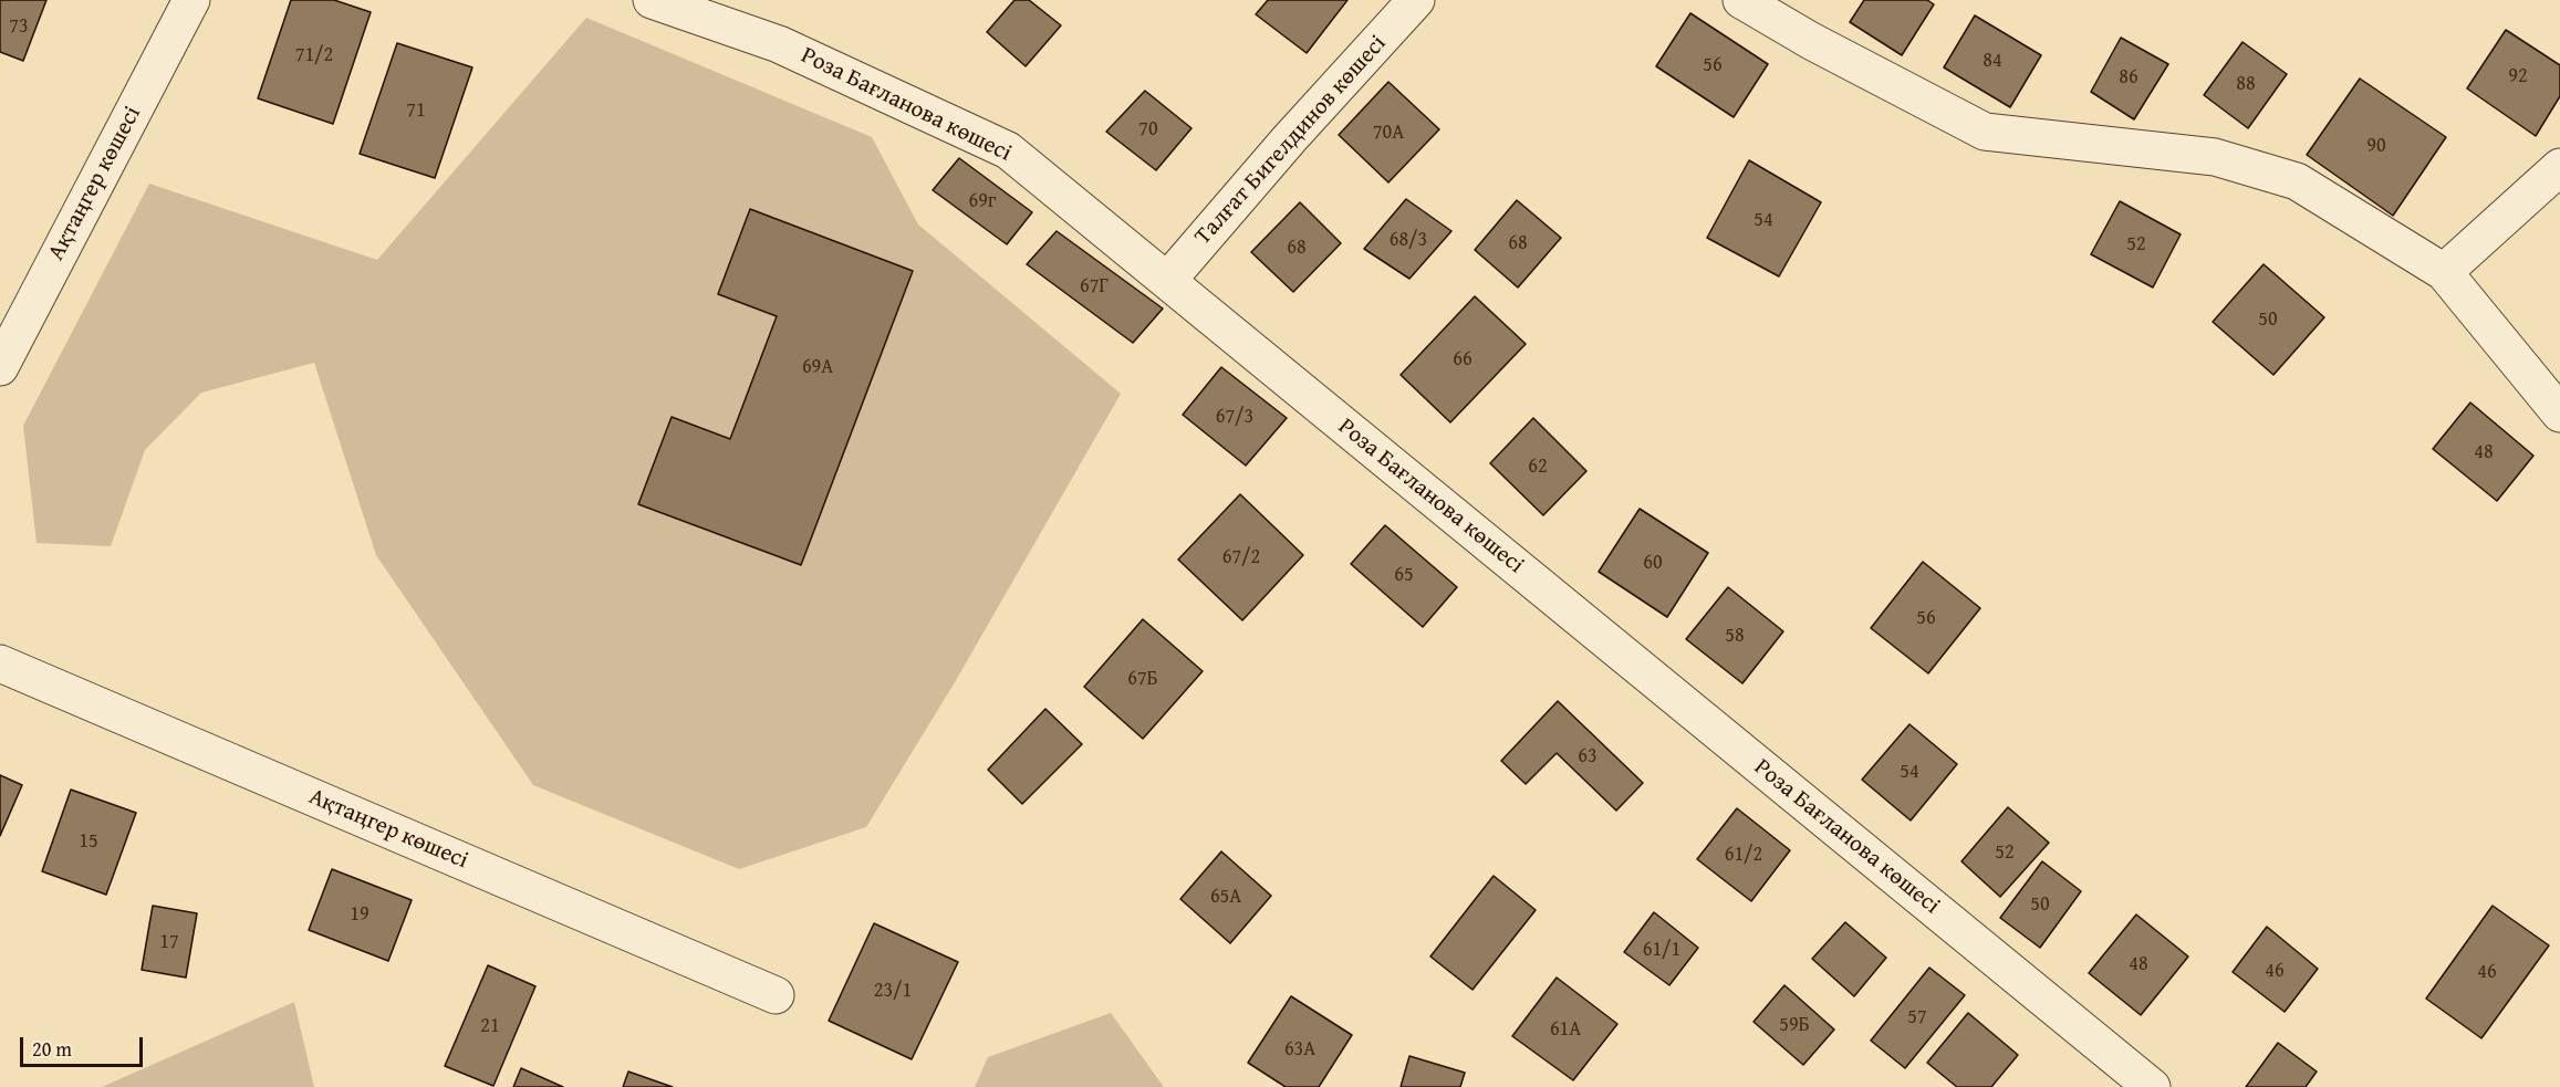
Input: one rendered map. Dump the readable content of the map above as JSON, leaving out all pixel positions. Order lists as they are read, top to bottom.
{
  "streets": {
    "street": ["Роза Бағланова көшесі", "Талғат Бигелдинов көшесі", "Ақтаңгер көшесі"]
  },
  "crossings": [
    ["Роза Бағланова көшесі", "Талғат Бигелдинов көшесі"]
  ],
  "house_numbers": [
    "73",
    "71/2",
    "84",
    "56",
    "92",
    "86",
    "88",
    "71",
    "70",
    "70А",
    "90",
    "69г",
    "54",
    "68/3",
    "68",
    "52",
    "68",
    "67Г",
    "50",
    "66",
    "69А",
    "67/3",
    "48",
    "62",
    "67/2",
    "60",
    "65",
    "56",
    "58",
    "67Б",
    "63",
    "54",
    "15",
    "52",
    "61/2",
    "65А",
    "50",
    "19",
    "17",
    "61/1",
    "48",
    "46",
    "46",
    "23/1",
    "57",
    "59Б",
    "21",
    "61А",
    "63А"
  ],
  "scale_bar": "20 m"
}
